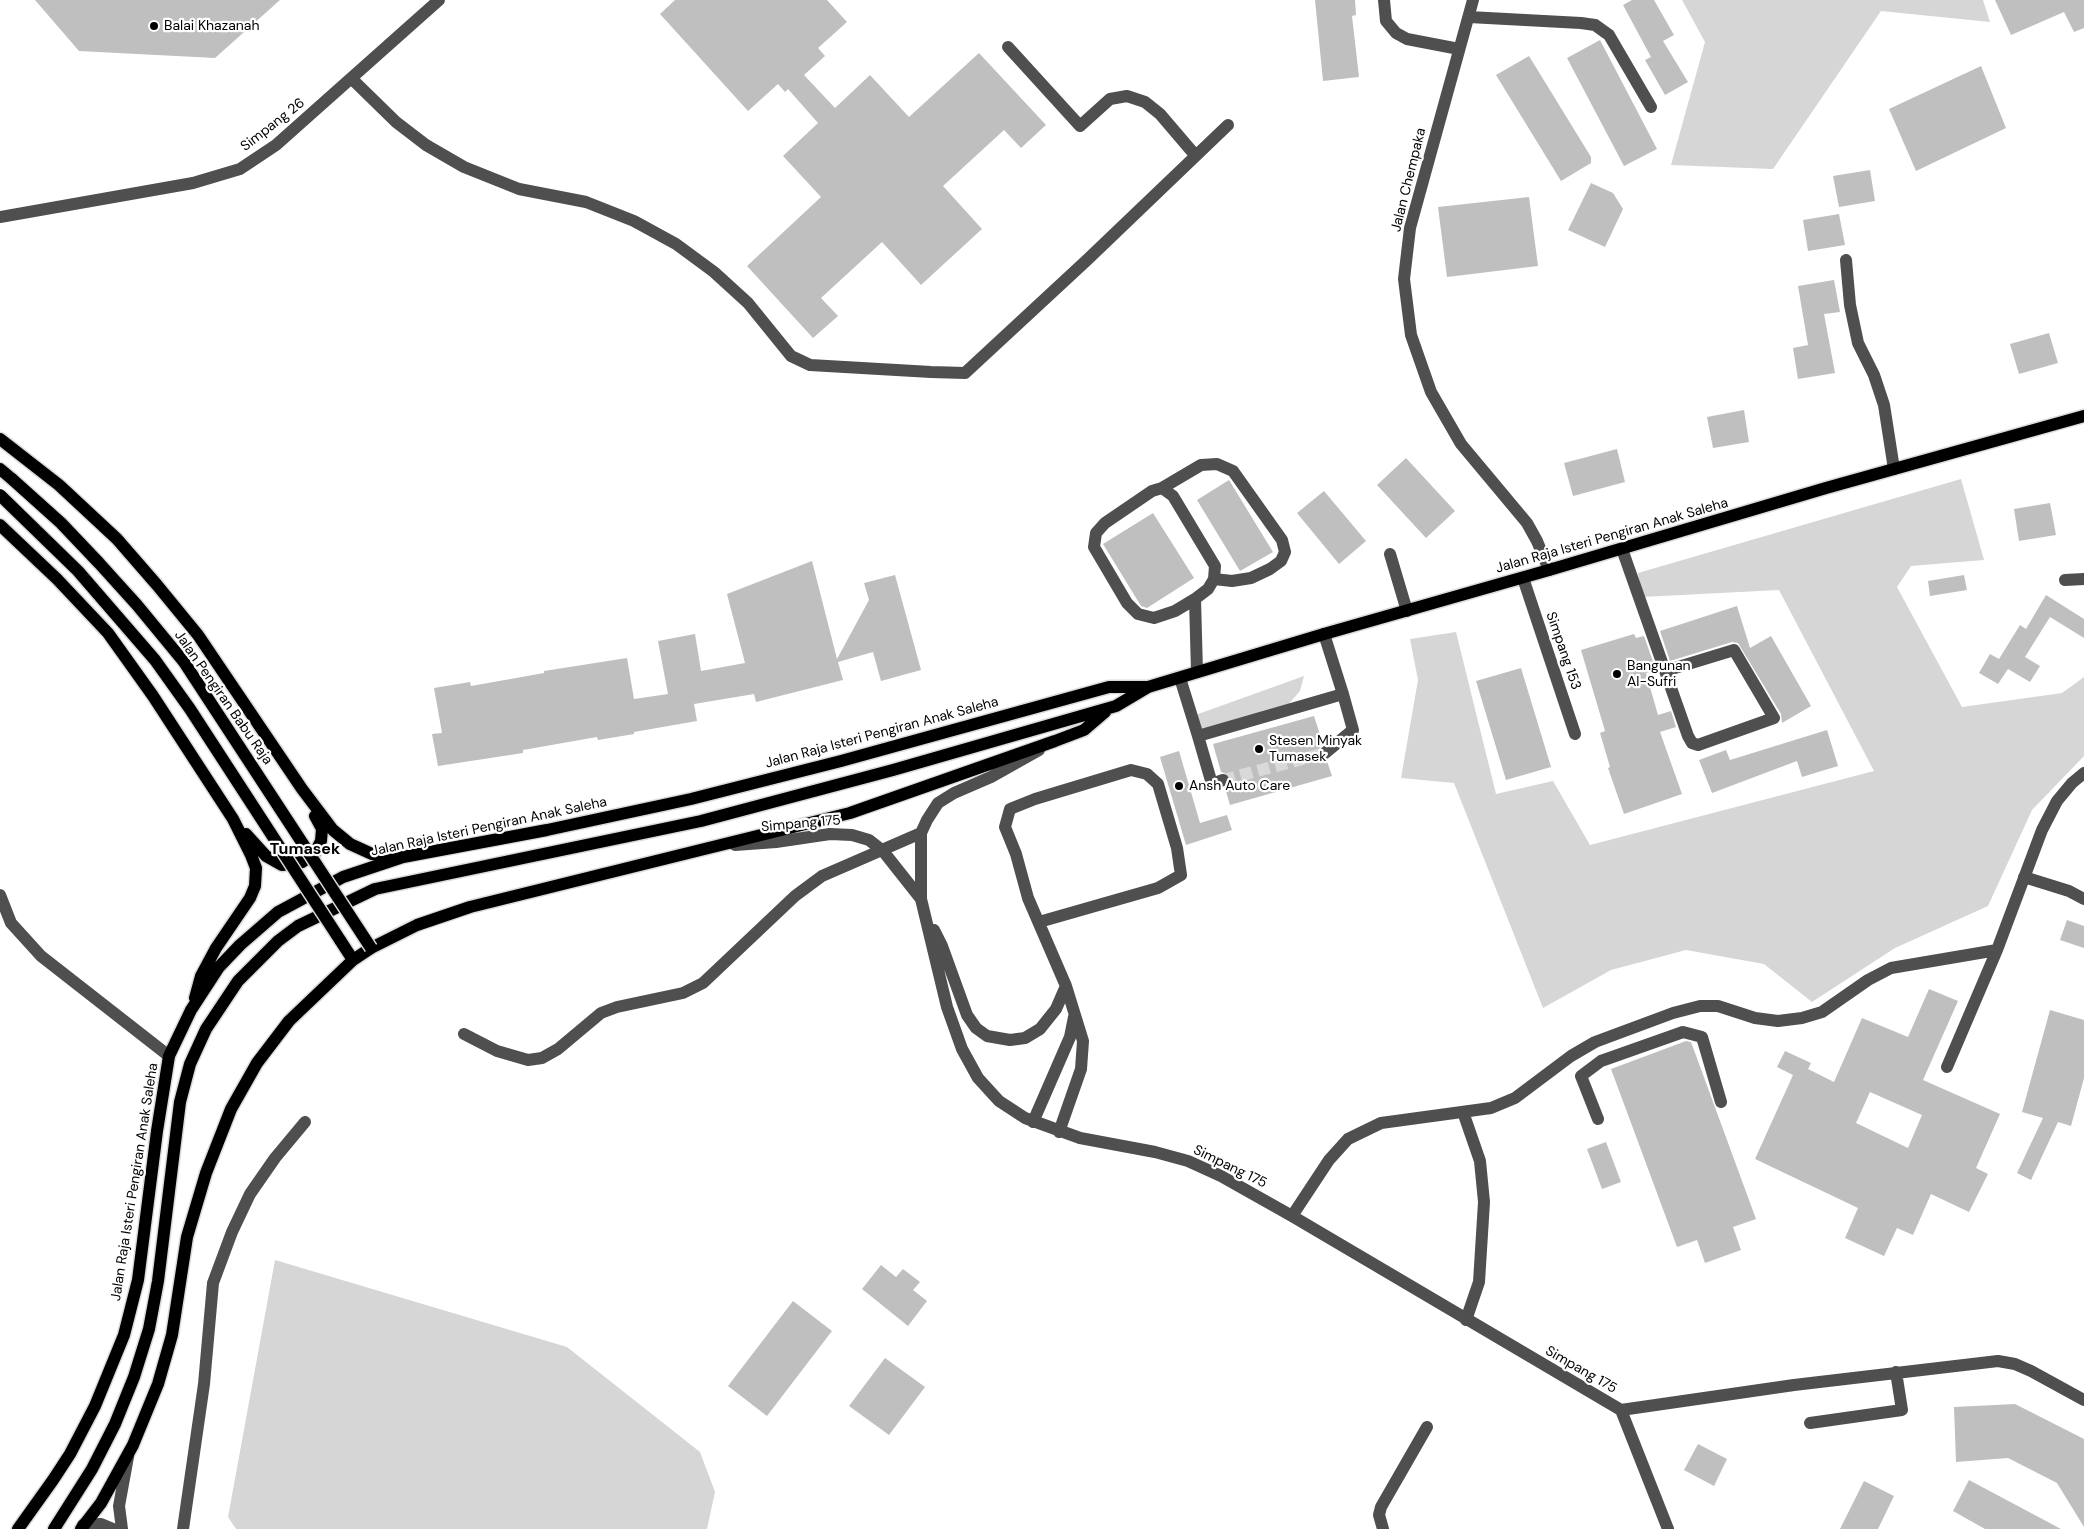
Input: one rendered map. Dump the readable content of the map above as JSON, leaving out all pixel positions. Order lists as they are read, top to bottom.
{
  "streets": {
    "main road": ["Jalan Raja Isteri Pengiran Anak Saleha", "Jalan Pengiran Babu Raja"],
    "street": [
      "Simpang 26",
      "Jalan Chempaka",
      "Simpang 153",
      "Simpang 175"
    ]
  },
  "crossings": [
    ["Jalan Chempaka", "Jalan Raja Isteri Pengiran Anak Saleha"],
    ["Jalan Raja Isteri Pengiran Anak Saleha", "Simpang 153"]
  ],
  "districts": ["Tumasek"],
  "places": [
    "Balai Khazanah",
    "Bangunan Al-Sufri",
    "Stesen Minyak Tumasek",
    "Ansh Auto Care"
  ]
}
